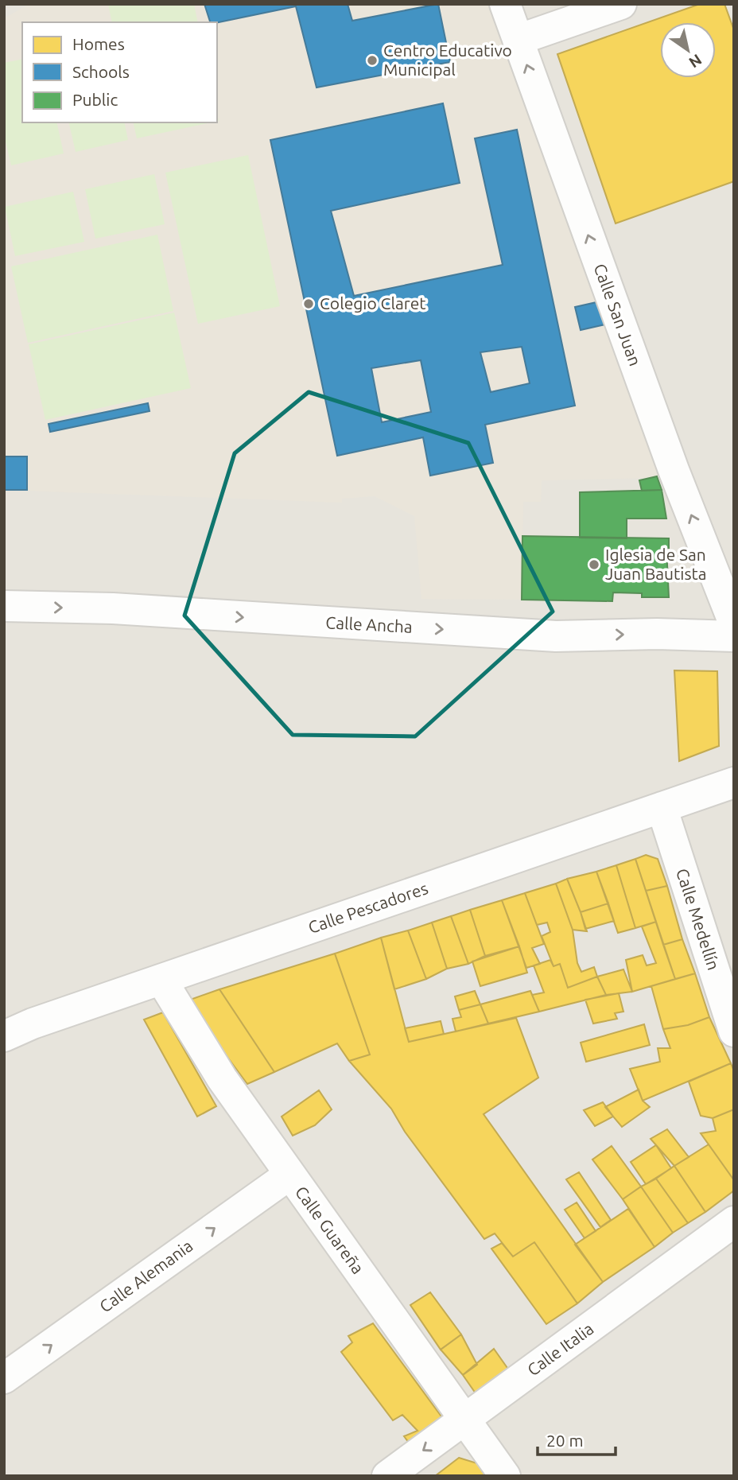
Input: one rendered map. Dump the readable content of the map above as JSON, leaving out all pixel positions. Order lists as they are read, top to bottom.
{
  "streets": {
    "street": [
      "Calle San Juan",
      "Calle Ancha",
      "Calle Pescadores",
      "Calle Medellín",
      "Calle Guareña",
      "Calle Alemania",
      "Calle Italia"
    ]
  },
  "crossings": [
    ["Calle Pescadores", "Calle Medellín"],
    ["Calle Pescadores", "Calle Guareña"],
    ["Calle Guareña", "Calle Alemania"],
    ["Calle Guareña", "Calle Italia"]
  ],
  "one_way": ["Calle San Juan", "Calle Ancha", "Calle Alemania"],
  "places": ["Centro Educativo Municipal", "Colegio Claret", "Iglesia de San Juan Bautista"],
  "legend": ["Homes", "Schools", "Public"],
  "scale_bar": "20 m",
  "north": "bottom right"
}
